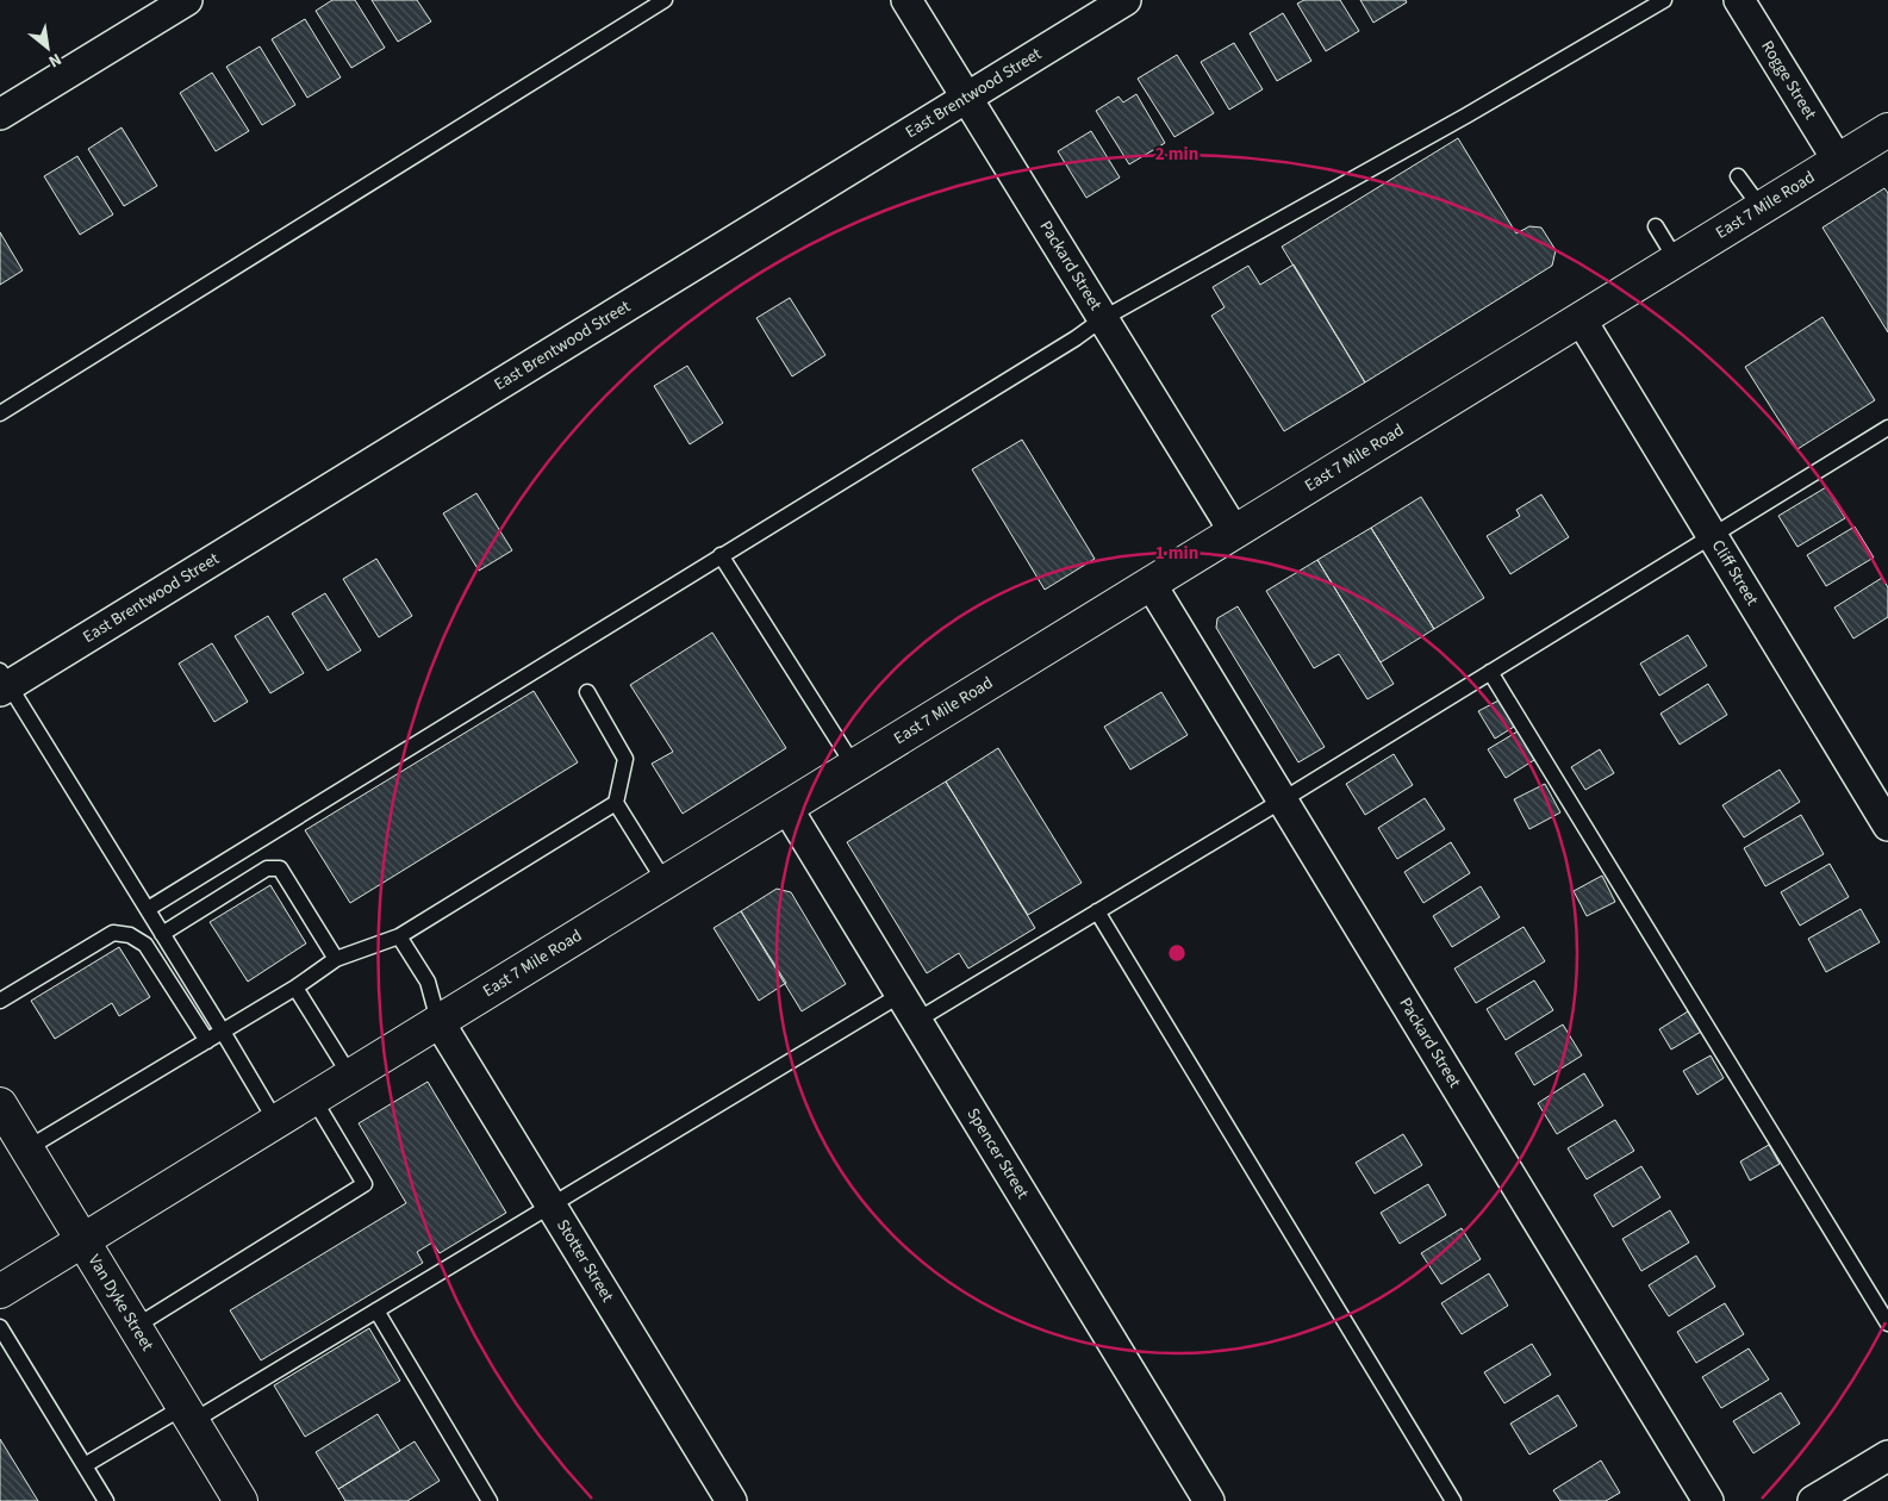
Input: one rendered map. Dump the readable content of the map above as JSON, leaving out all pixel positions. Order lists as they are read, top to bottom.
{
  "streets": {
    "street": [
      "Rogge Street",
      "East Brentwood Street",
      "East 7 Mile Road",
      "Packard Street",
      "Cliff Street",
      "Spencer Street",
      "Stotter Street",
      "Van Dyke Street"
    ]
  },
  "crossings": [
    ["Rogge Street", "East 7 Mile Road"],
    ["East Brentwood Street", "Packard Street"],
    ["East 7 Mile Road", "Packard Street"],
    ["East 7 Mile Road", "Cliff Street"],
    ["East 7 Mile Road", "Spencer Street"],
    ["East 7 Mile Road", "Stotter Street"],
    ["East 7 Mile Road", "Van Dyke Street"]
  ],
  "north": "bottom right",
  "rings": ["2 min", "1 min"]
}
